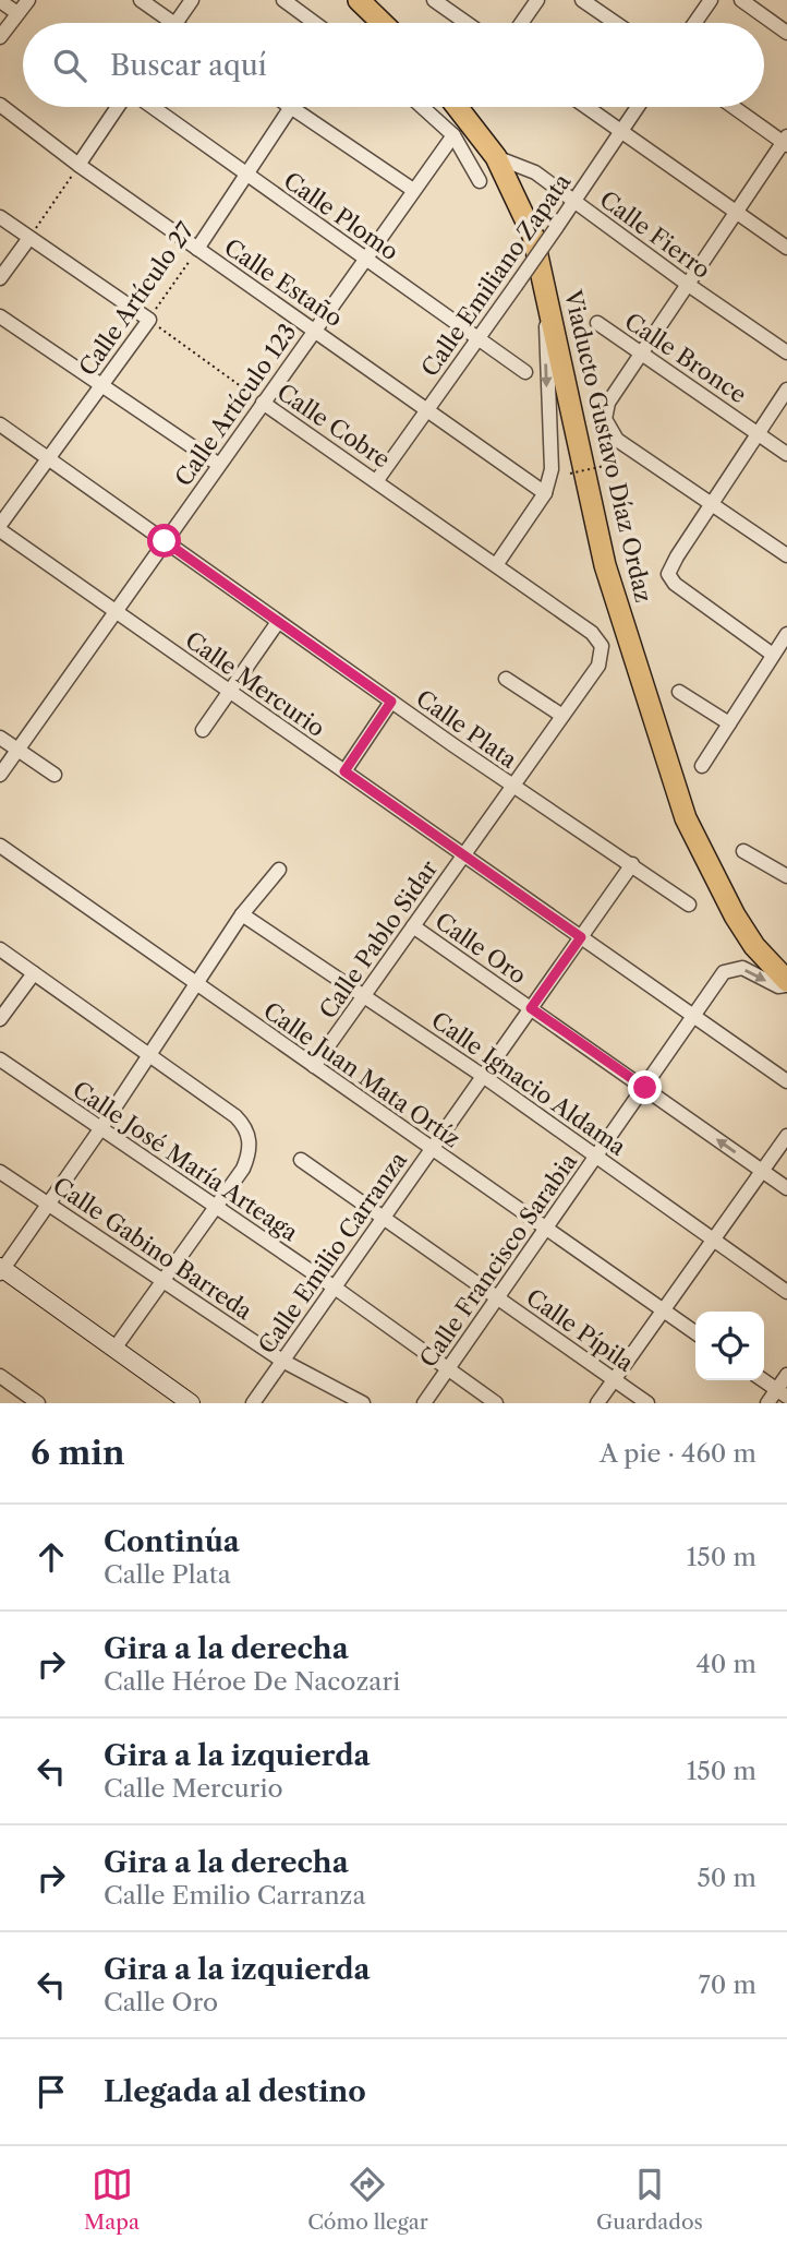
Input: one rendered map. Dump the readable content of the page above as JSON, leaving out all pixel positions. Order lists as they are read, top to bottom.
{
  "streets": {
    "main road": ["Viaducto Gustavo Díaz Ordaz"],
    "street": [
      "Calle Plomo",
      "Calle Fierro",
      "Calle Emiliano Zapata",
      "Calle Estaño",
      "Calle Artículo 27",
      "Calle Bronce",
      "Calle Artículo 123",
      "Calle Cobre",
      "Calle Mercurio",
      "Calle Plata",
      "Calle Pablo Sidar",
      "Calle Oro",
      "Calle Juan Mata Ortíz",
      "Calle Ignacio Aldama",
      "Calle José María Arteaga",
      "Calle Gabino Barreda",
      "Calle Emilio Carranza",
      "Calle Francisco Sarabia",
      "Calle Pípila"
    ]
  },
  "crossings": [
    ["Calle Plomo", "Calle Emiliano Zapata"],
    ["Calle Plomo", "Calle Artículo 27"],
    ["Calle Plomo", "Calle Artículo 123"],
    ["Calle Fierro", "Calle Emiliano Zapata"],
    ["Calle Fierro", "Viaducto Gustavo Díaz Ordaz"],
    ["Calle Emiliano Zapata", "Calle Estaño"],
    ["Calle Emiliano Zapata", "Calle Cobre"],
    ["Calle Estaño", "Calle Artículo 27"],
    ["Calle Estaño", "Calle Artículo 123"],
    ["Calle Artículo 27", "Calle Cobre"],
    ["Calle Artículo 27", "Calle Mercurio"],
    ["Calle Artículo 27", "Calle Plata"],
    ["Calle Artículo 123", "Calle Cobre"],
    ["Calle Artículo 123", "Calle Mercurio"],
    ["Calle Artículo 123", "Calle Plata"],
    ["Calle Cobre", "Calle Pablo Sidar"],
    ["Viaducto Gustavo Díaz Ordaz", "Calle Francisco Sarabia"],
    ["Calle Mercurio", "Calle Pablo Sidar"],
    ["Calle Mercurio", "Calle Emilio Carranza"],
    ["Calle Mercurio", "Calle Francisco Sarabia"],
    ["Calle Plata", "Calle Pablo Sidar"],
    ["Calle Plata", "Calle Emilio Carranza"],
    ["Calle Pablo Sidar", "Calle Oro"],
    ["Calle Pablo Sidar", "Calle Juan Mata Ortíz"],
    ["Calle Pablo Sidar", "Calle Ignacio Aldama"],
    ["Calle Oro", "Calle Emilio Carranza"],
    ["Calle Oro", "Calle Francisco Sarabia"],
    ["Calle Juan Mata Ortíz", "Calle Emilio Carranza"],
    ["Calle Juan Mata Ortíz", "Calle Francisco Sarabia"],
    ["Calle Ignacio Aldama", "Calle Emilio Carranza"],
    ["Calle Ignacio Aldama", "Calle Francisco Sarabia"],
    ["Calle José María Arteaga", "Calle Emilio Carranza"],
    ["Calle José María Arteaga", "Calle Francisco Sarabia"],
    ["Calle Gabino Barreda", "Calle Emilio Carranza"],
    ["Calle Emilio Carranza", "Calle Pípila"],
    ["Calle Francisco Sarabia", "Calle Pípila"]
  ],
  "page": {
    "search": "Buscar aquí",
    "heading": ["6 min", "A pie · 460 m"],
    "list": [
      ["Continúa", "Calle Plata", "150 m"],
      ["Gira a la derecha", "Calle Héroe De Nacozari", "40 m"],
      ["Gira a la izquierda", "Calle Mercurio", "150 m"],
      ["Gira a la derecha", "Calle Emilio Carranza", "50 m"],
      ["Gira a la izquierda", "Calle Oro", "70 m"],
      "Llegada al destino"
    ],
    "nav": ["Mapa", "Cómo llegar", "Guardados"]
  }
}
